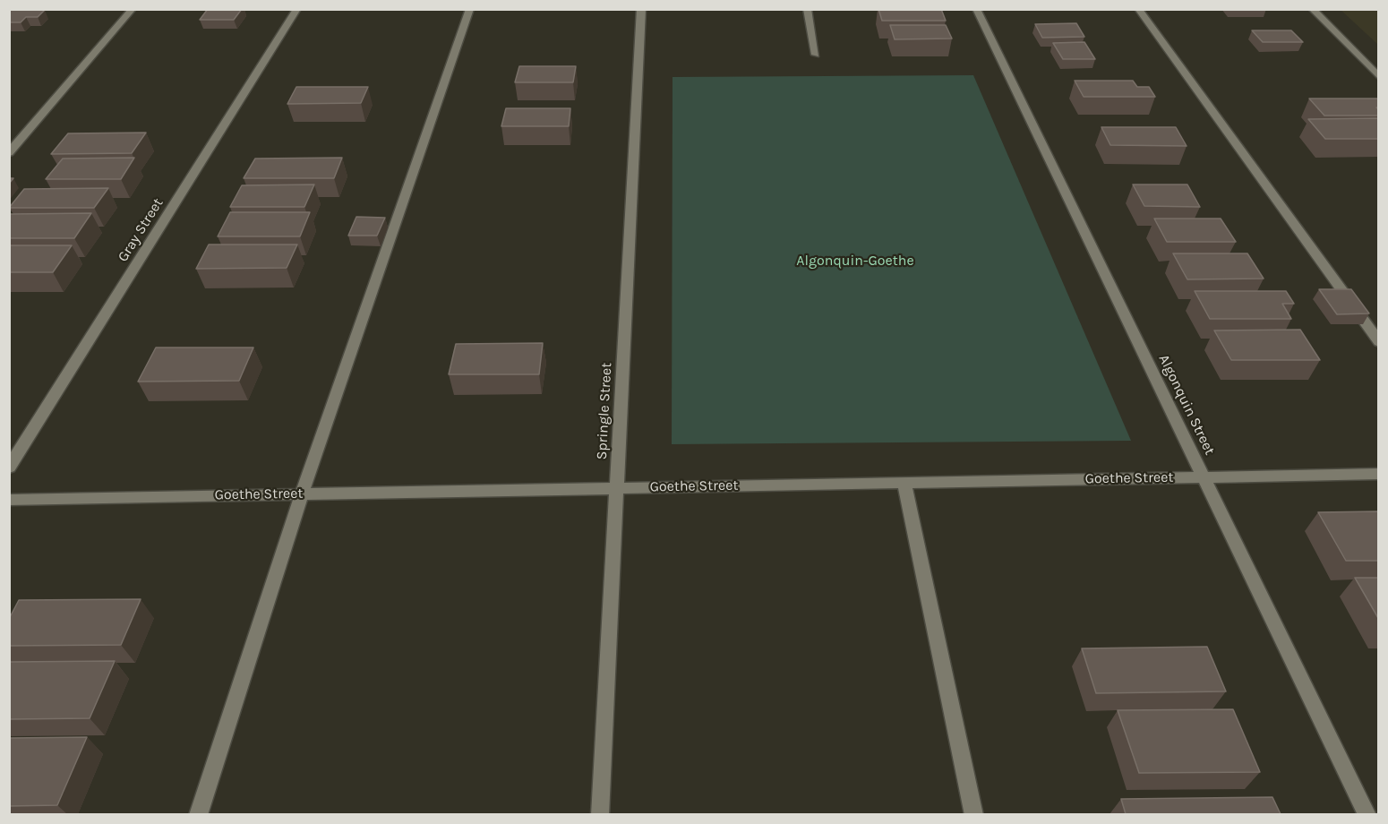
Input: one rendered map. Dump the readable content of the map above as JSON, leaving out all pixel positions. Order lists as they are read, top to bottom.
{
  "streets": {
    "street": [
      "Gray Street",
      "Algonquin Street",
      "Springle Street",
      "Goethe Street"
    ]
  },
  "crossings": [
    ["Algonquin Street", "Goethe Street"],
    ["Springle Street", "Goethe Street"]
  ],
  "parks": ["Algonquin-Goethe"]
}
